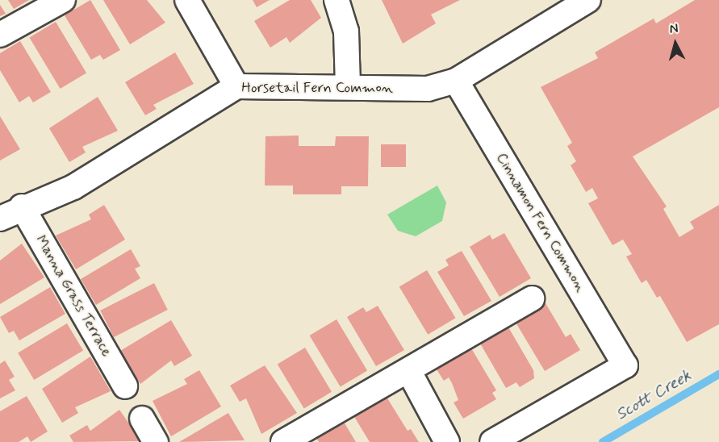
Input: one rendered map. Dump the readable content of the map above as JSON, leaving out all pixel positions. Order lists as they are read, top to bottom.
{
  "streets": {
    "street": ["Horsetail Fern Common", "Cinnamon Fern Common", "Manna Grass Terrace"]
  },
  "crossings": [
    ["Horsetail Fern Common", "Cinnamon Fern Common"],
    ["Horsetail Fern Common", "Manna Grass Terrace"]
  ],
  "water": ["Scott Creek"],
  "north": "top"
}
